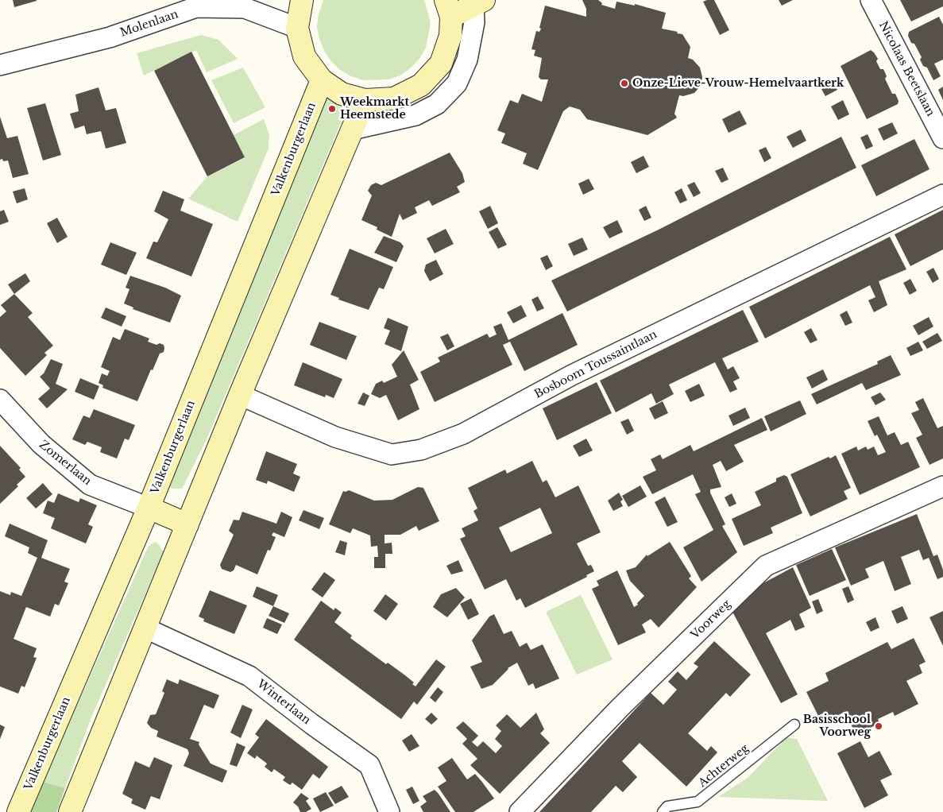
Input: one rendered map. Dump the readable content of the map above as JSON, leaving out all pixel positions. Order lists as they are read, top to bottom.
{
  "streets": {
    "street": [
      "Molenlaan",
      "Nicolaas Beetslaan",
      "Valkenburgerlaan",
      "Bosboom Toussaintlaan",
      "Zomerlaan",
      "Voorweg",
      "Winterlaan"
    ],
    "lane": ["Achterweg"]
  },
  "crossings": [
    ["Valkenburgerlaan", "Zomerlaan"]
  ],
  "places": ["Onze-Lieve-Vrouw-Hemelvaartkerk", "Weekmarkt Heemstede", "Basisschool Voorweg"]
}
